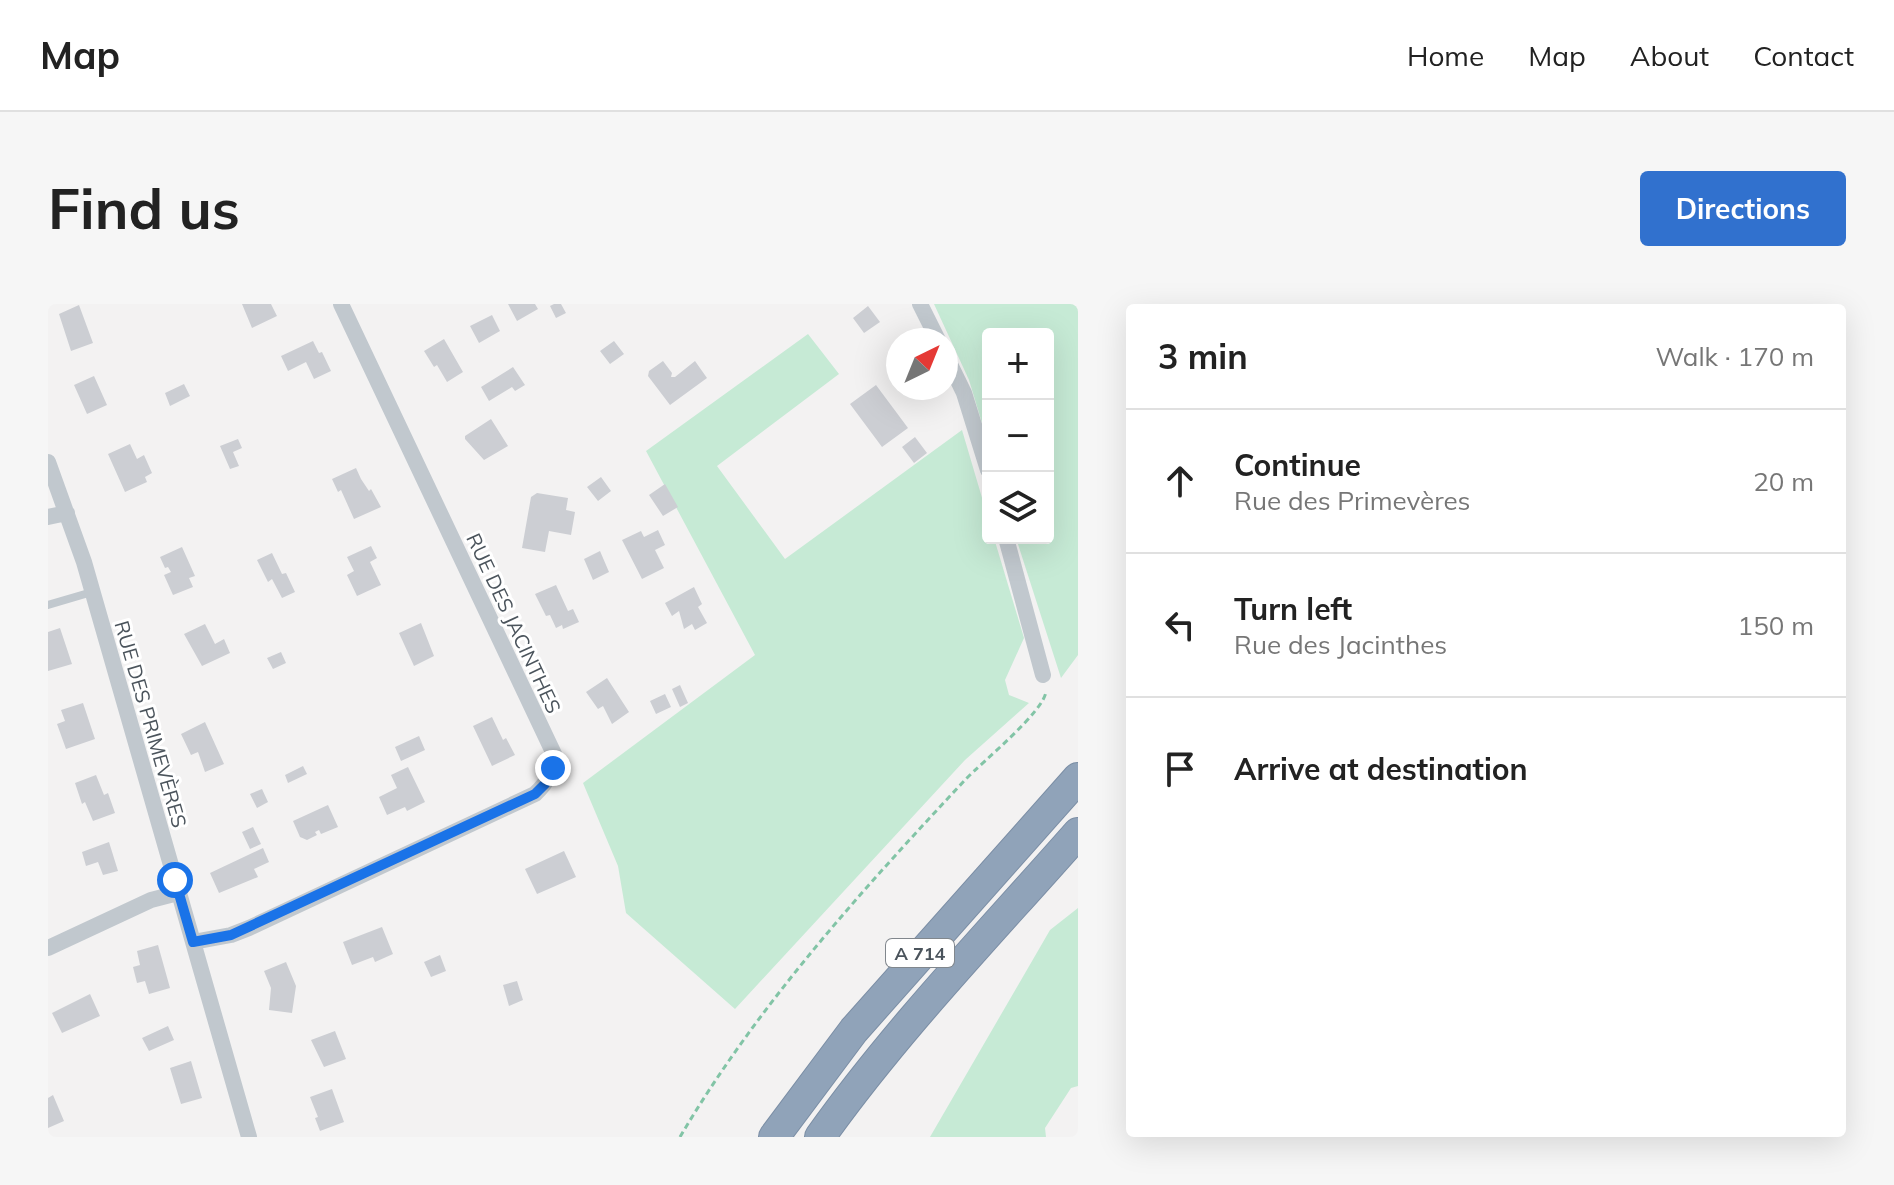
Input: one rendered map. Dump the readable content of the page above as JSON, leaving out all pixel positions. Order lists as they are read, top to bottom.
{
  "streets": {
    "highway": ["A 714"],
    "street": ["RUE DES JACINTHES", "RUE DES PRIMEVÈRES"]
  },
  "crossings": [
    ["RUE DES JACINTHES", "RUE DES PRIMEVÈRES"]
  ],
  "north": "top right",
  "page": {
    "header": "Map",
    "nav": [
      "Home",
      "Map",
      "About",
      "Contact"
    ],
    "buttons": "Directions",
    "title": "Find us",
    "heading": ["3 min", "Walk · 170 m"],
    "map_buttons": ["+", "−"],
    "list": [
      ["Continue", "Rue des Primevères", "20 m"],
      ["Turn left", "Rue des Jacinthes", "150 m"],
      "Arrive at destination"
    ]
  }
}
